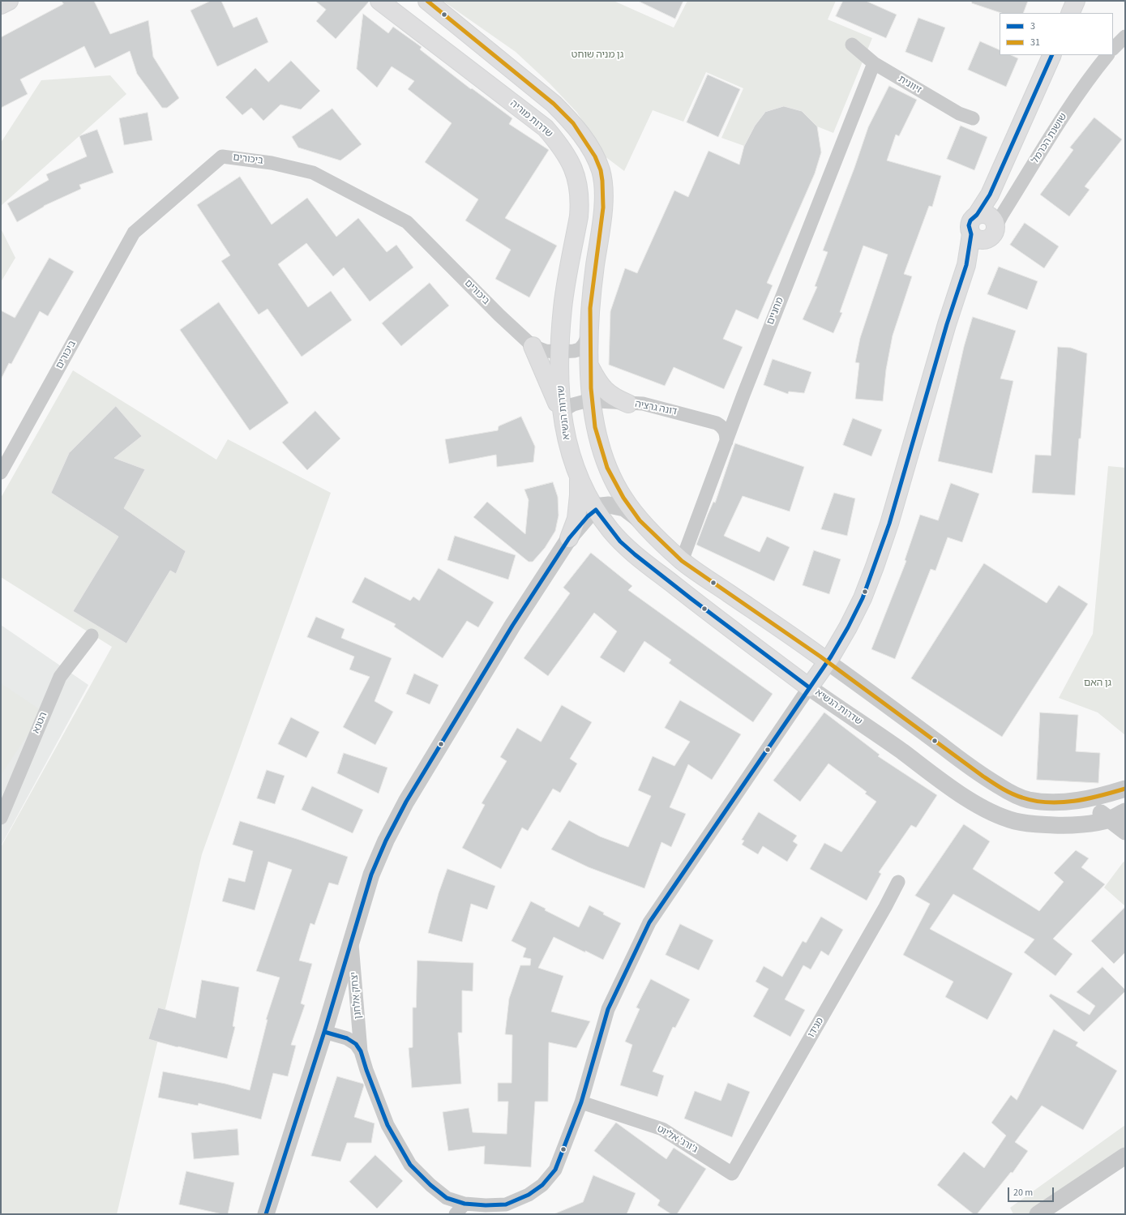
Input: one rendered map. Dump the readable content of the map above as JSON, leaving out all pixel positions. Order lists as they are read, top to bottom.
{
  "streets": {
    "main road": ["שדרות מוריה", "שדרות הנשיא"],
    "street": [
      "זיוונית",
      "שושנת הכרמל",
      "ביכורים",
      "מחניים",
      "דונה גרציה",
      "הטנא",
      "יצחק אלחנן",
      "מגידו",
      "ג'ורג' אליוט"
    ]
  },
  "crossings": [
    ["זיוונית", "מחניים"],
    ["שדרות מוריה", "ביכורים"],
    ["שדרות מוריה", "שדרות הנשיא"],
    ["ביכורים", "שדרות הנשיא"],
    ["מחניים", "דונה גרציה"],
    ["דונה גרציה", "שדרות הנשיא"],
    ["שדרות הנשיא", "יצחק אלחנן"],
    ["יצחק אלחנן", "ג'ורג' אליוט"],
    ["מגידו", "ג'ורג' אליוט"]
  ],
  "parks": ["גן מניה שוחט", "גן האם"],
  "lines": ["transit line 31", "transit line 3"],
  "legend": ["3", "31"],
  "scale_bar": "20 m"
}
